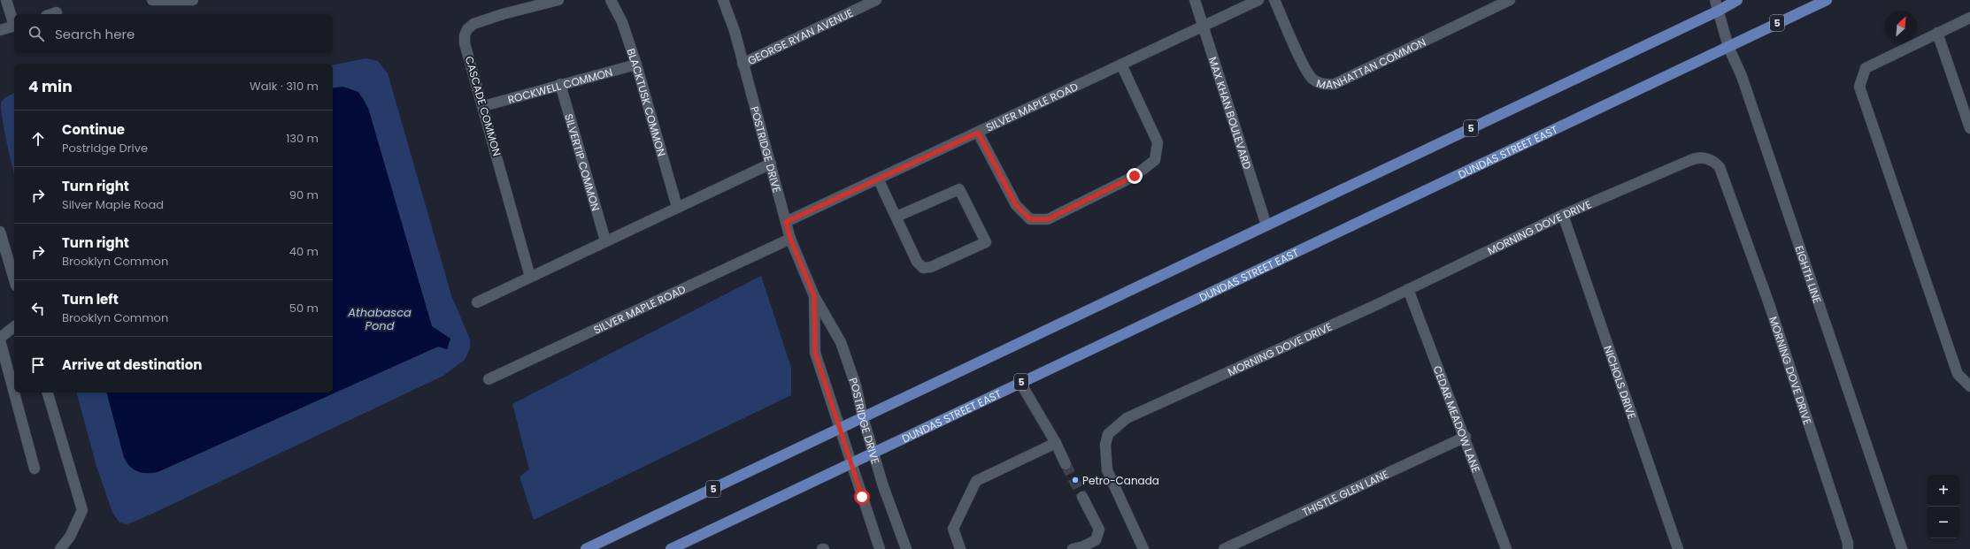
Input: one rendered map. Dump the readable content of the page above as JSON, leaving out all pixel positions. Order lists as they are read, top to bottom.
{
  "streets": {
    "main road": ["5", "DUNDAS STREET EAST"],
    "street": [
      "GEORGE RYAN AVENUE",
      "MANHATTAN COMMON",
      "ROCKWELL COMMON",
      "BLACKTUSK COMMON",
      "CASCADE COMMON",
      "SILVER MAPLE ROAD",
      "MAX KHAN BOULEVARD",
      "POSTRIDGE DRIVE",
      "SILVERTIP COMMON",
      "MORNING DOVE DRIVE",
      "EIGHTH LINE",
      "NICHOLS DRIVE",
      "CEDAR MEADOW LANE",
      "THISTLE GLEN LANE"
    ]
  },
  "crossings": [
    ["5", "MAX KHAN BOULEVARD"],
    ["5", "POSTRIDGE DRIVE"],
    ["5", "EIGHTH LINE"],
    ["GEORGE RYAN AVENUE", "POSTRIDGE DRIVE"],
    ["ROCKWELL COMMON", "BLACKTUSK COMMON"],
    ["ROCKWELL COMMON", "CASCADE COMMON"],
    ["ROCKWELL COMMON", "SILVERTIP COMMON"],
    ["SILVER MAPLE ROAD", "MAX KHAN BOULEVARD"],
    ["SILVER MAPLE ROAD", "POSTRIDGE DRIVE"],
    ["POSTRIDGE DRIVE", "DUNDAS STREET EAST"],
    ["DUNDAS STREET EAST", "EIGHTH LINE"],
    ["MORNING DOVE DRIVE", "NICHOLS DRIVE"],
    ["MORNING DOVE DRIVE", "CEDAR MEADOW LANE"],
    ["CEDAR MEADOW LANE", "THISTLE GLEN LANE"]
  ],
  "water": ["Athabasca Pond"],
  "places": ["Petro-Canada"],
  "north": "top right",
  "page": {
    "search": "Search here",
    "heading": ["4 min", "Walk · 310 m"],
    "list": [
      ["Continue", "Postridge Drive", "130 m"],
      ["Turn right", "Silver Maple Road", "90 m"],
      ["Turn right", "Brooklyn Common", "40 m"],
      ["Turn left", "Brooklyn Common", "50 m"],
      "Arrive at destination"
    ],
    "map_buttons": ["+", "−"]
  }
}
